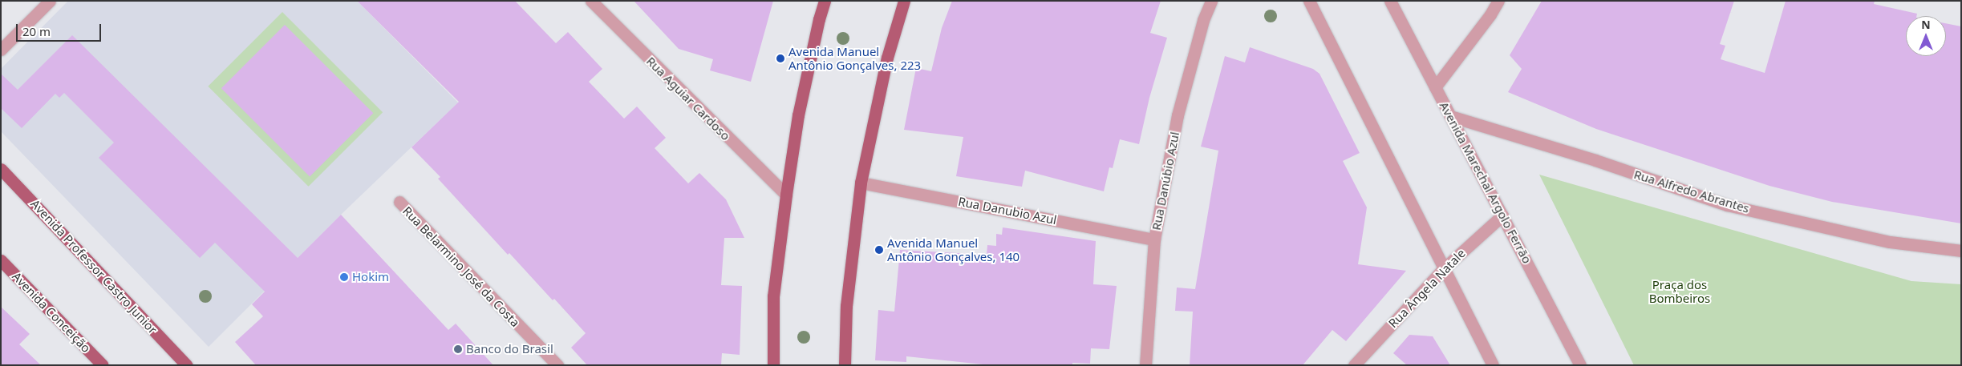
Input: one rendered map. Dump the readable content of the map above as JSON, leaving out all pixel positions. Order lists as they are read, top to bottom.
{
  "streets": {
    "main road": ["Avenida Professor Castro Junior", "Avenida Conceição"],
    "street": [
      "Rua Aguiar Cardoso",
      "Rua Danúbio Azul",
      "Avenida Marechal Argolo Ferrão",
      "Rua Alfredo Abrantes",
      "Rua Danubio Azul",
      "Rua Belarmino José da Costa",
      "Rua Ângela Natale"
    ]
  },
  "crossings": [
    ["Rua Danúbio Azul", "Rua Danubio Azul"],
    ["Avenida Marechal Argolo Ferrão", "Rua Alfredo Abrantes"],
    ["Avenida Marechal Argolo Ferrão", "Rua Ângela Natale"]
  ],
  "parks": ["Praça dos Bombeiros"],
  "places": [
    "Avenida Manuel Antônio Gonçalves, 223",
    "Avenida Manuel Antônio Gonçalves, 140",
    "Hokim",
    "Banco do Brasil"
  ],
  "scale_bar": "20 m",
  "north": "top"
}
